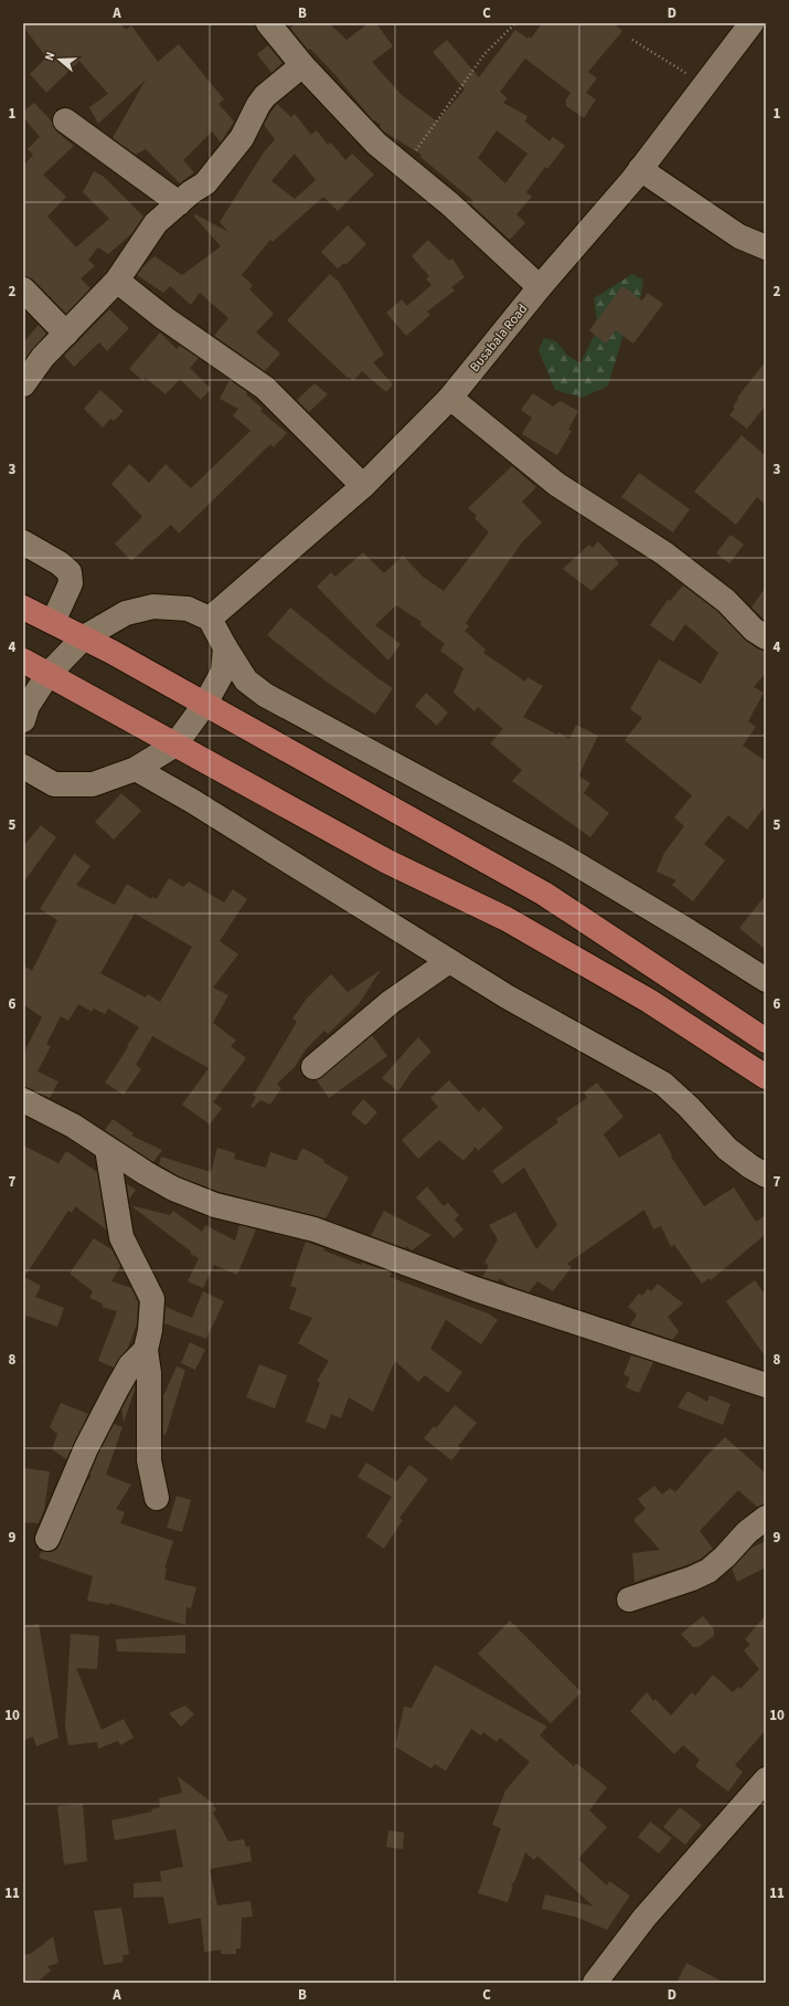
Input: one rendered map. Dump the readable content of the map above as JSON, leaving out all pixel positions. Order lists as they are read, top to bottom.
{
  "streets": {
    "street": ["Busabala Road"]
  },
  "north": "left",
  "grid": {
    "columns": [
      "A",
      "B",
      "C",
      "D"
    ],
    "rows": [
      "1",
      "2",
      "3",
      "4",
      "5",
      "6",
      "7",
      "8",
      "9",
      "10",
      "11"
    ]
  }
}
